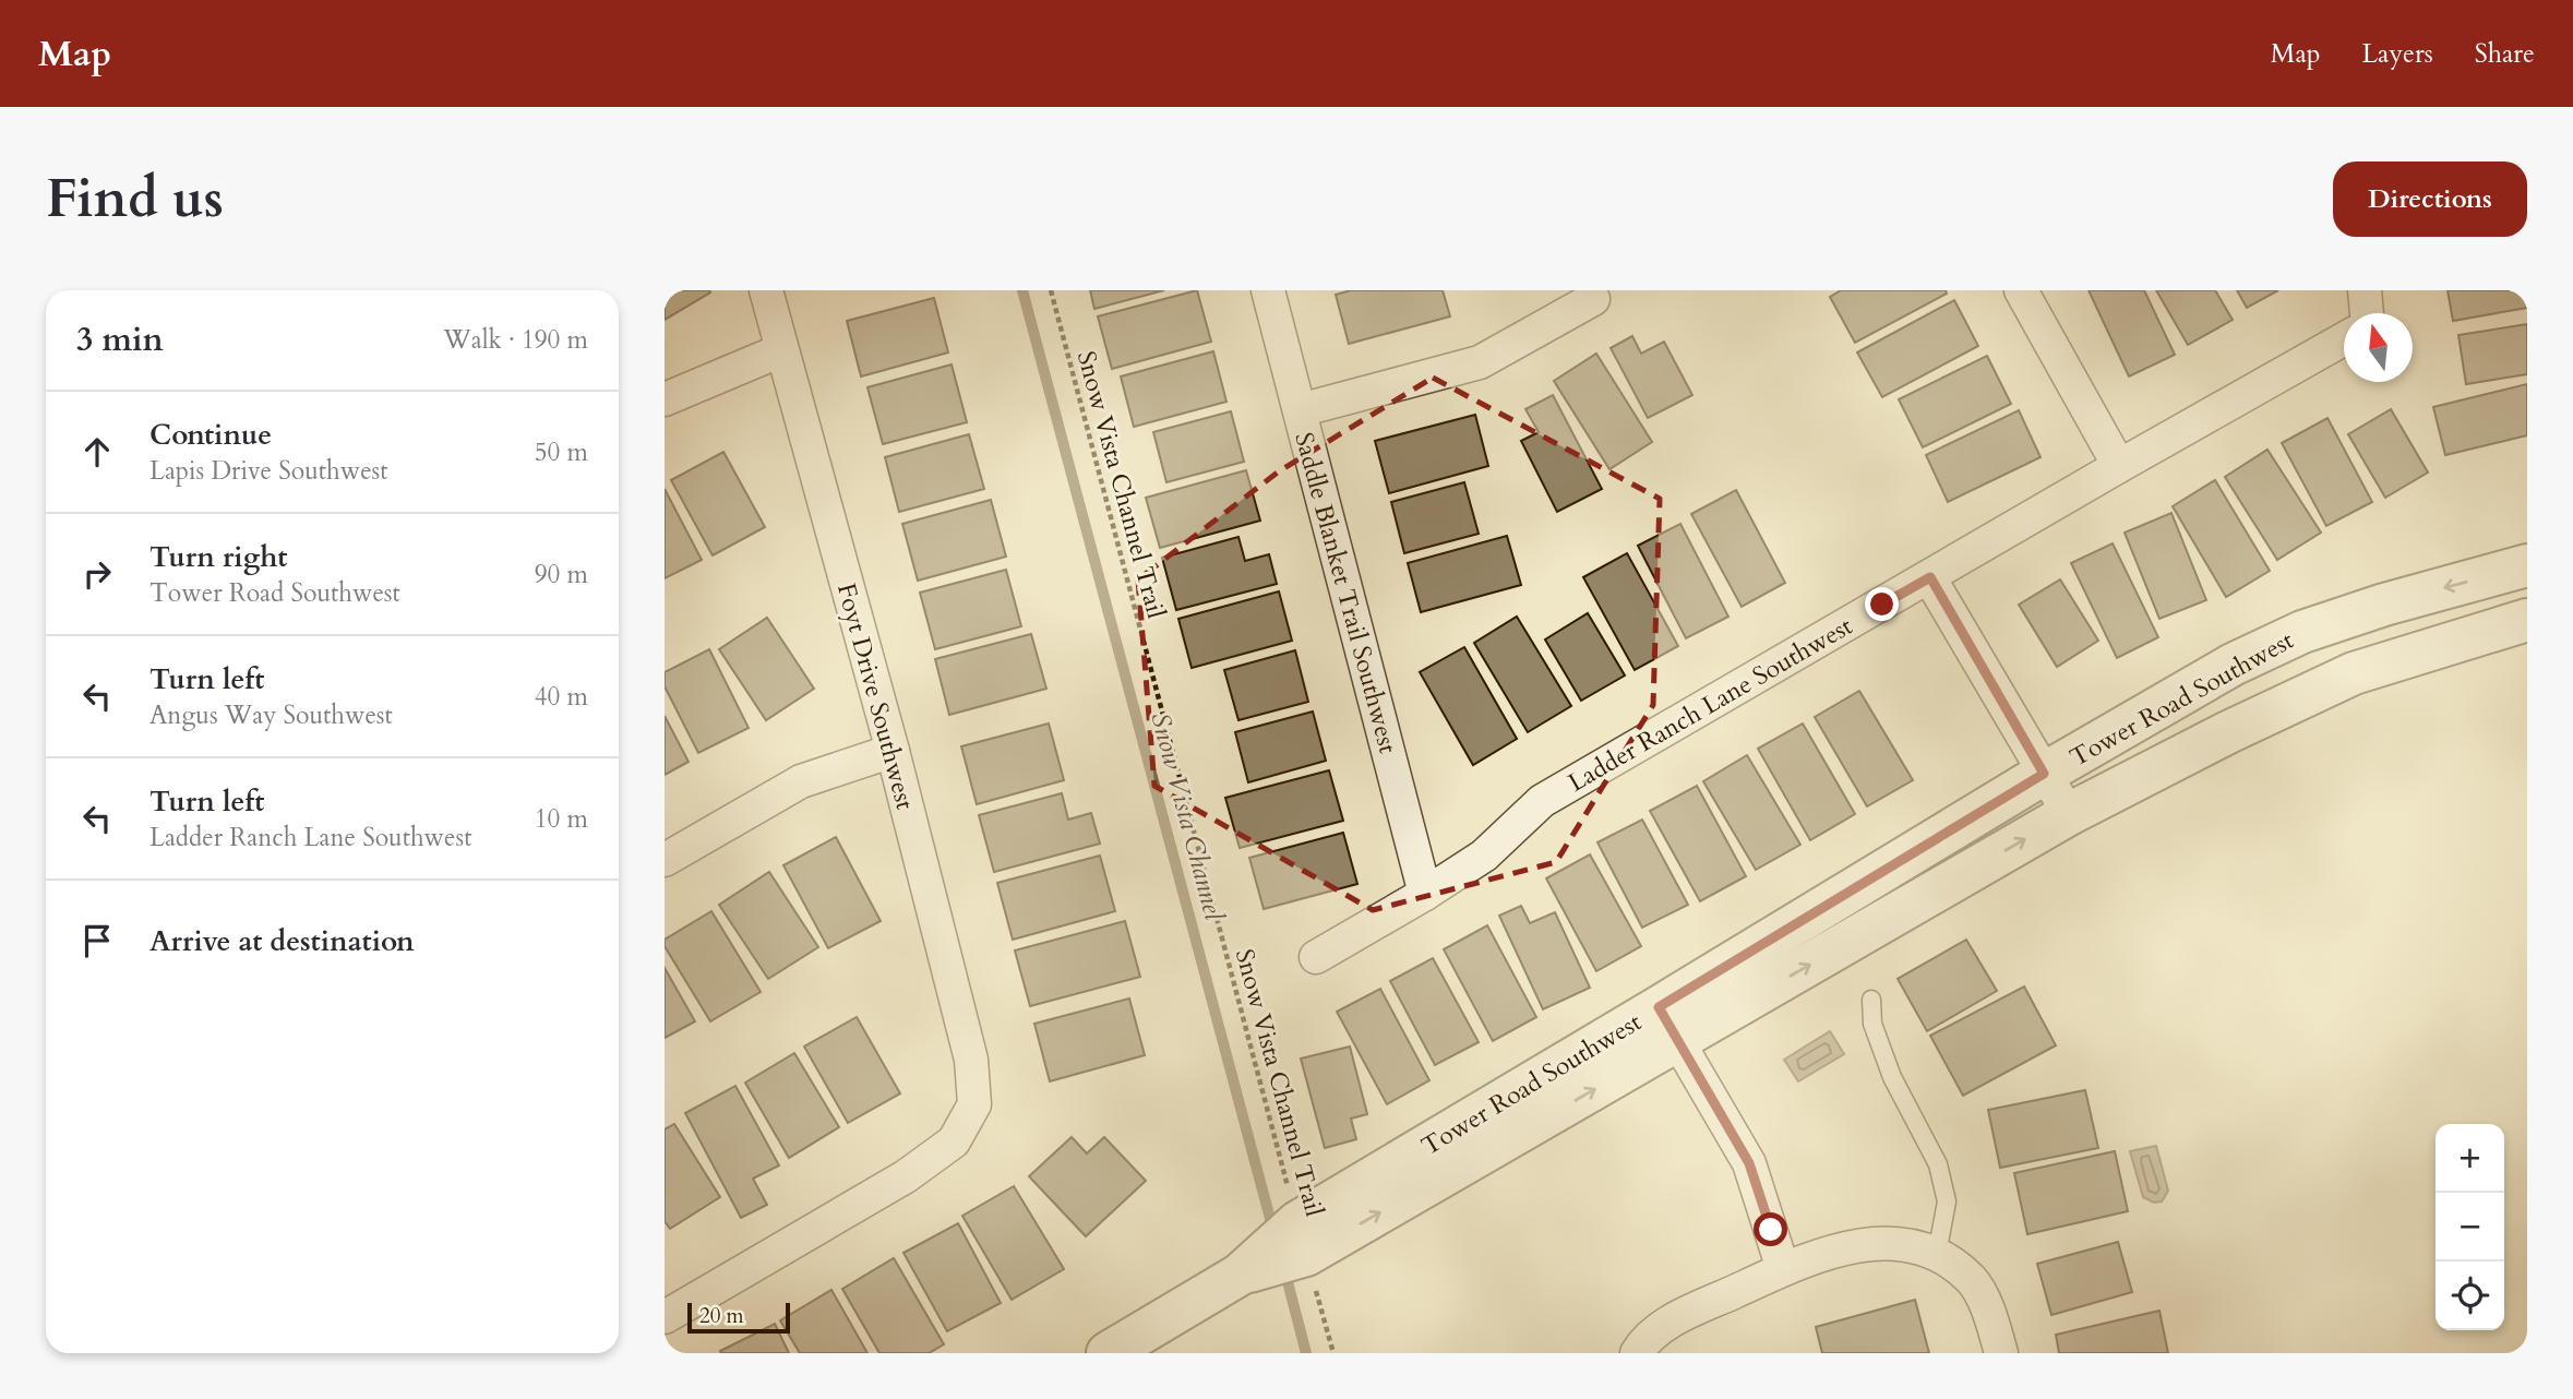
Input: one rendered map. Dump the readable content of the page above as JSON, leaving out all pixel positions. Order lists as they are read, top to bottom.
{
  "streets": {
    "street": [
      "Saddle Blanket Trail Southwest",
      "Foyt Drive Southwest",
      "Tower Road Southwest",
      "Ladder Ranch Lane Southwest"
    ],
    "path": ["Snow Vista Channel Trail"]
  },
  "crossings": [
    ["Snow Vista Channel Trail", "Tower Road Southwest"],
    ["Saddle Blanket Trail Southwest", "Ladder Ranch Lane Southwest"]
  ],
  "water": ["Snow Vista Channel"],
  "scale_bar": "20 m",
  "north": "top",
  "page": {
    "header": "Map",
    "nav": ["Map", "Layers", "Share"],
    "buttons": "Directions",
    "title": "Find us",
    "heading": ["3 min", "Walk · 190 m"],
    "list": [
      ["Continue", "Lapis Drive Southwest", "50 m"],
      ["Turn right", "Tower Road Southwest", "90 m"],
      ["Turn left", "Angus Way Southwest", "40 m"],
      ["Turn left", "Ladder Ranch Lane Southwest", "10 m"],
      "Arrive at destination"
    ],
    "map_buttons": ["+", "−"],
    "scale": "20 m"
  }
}
